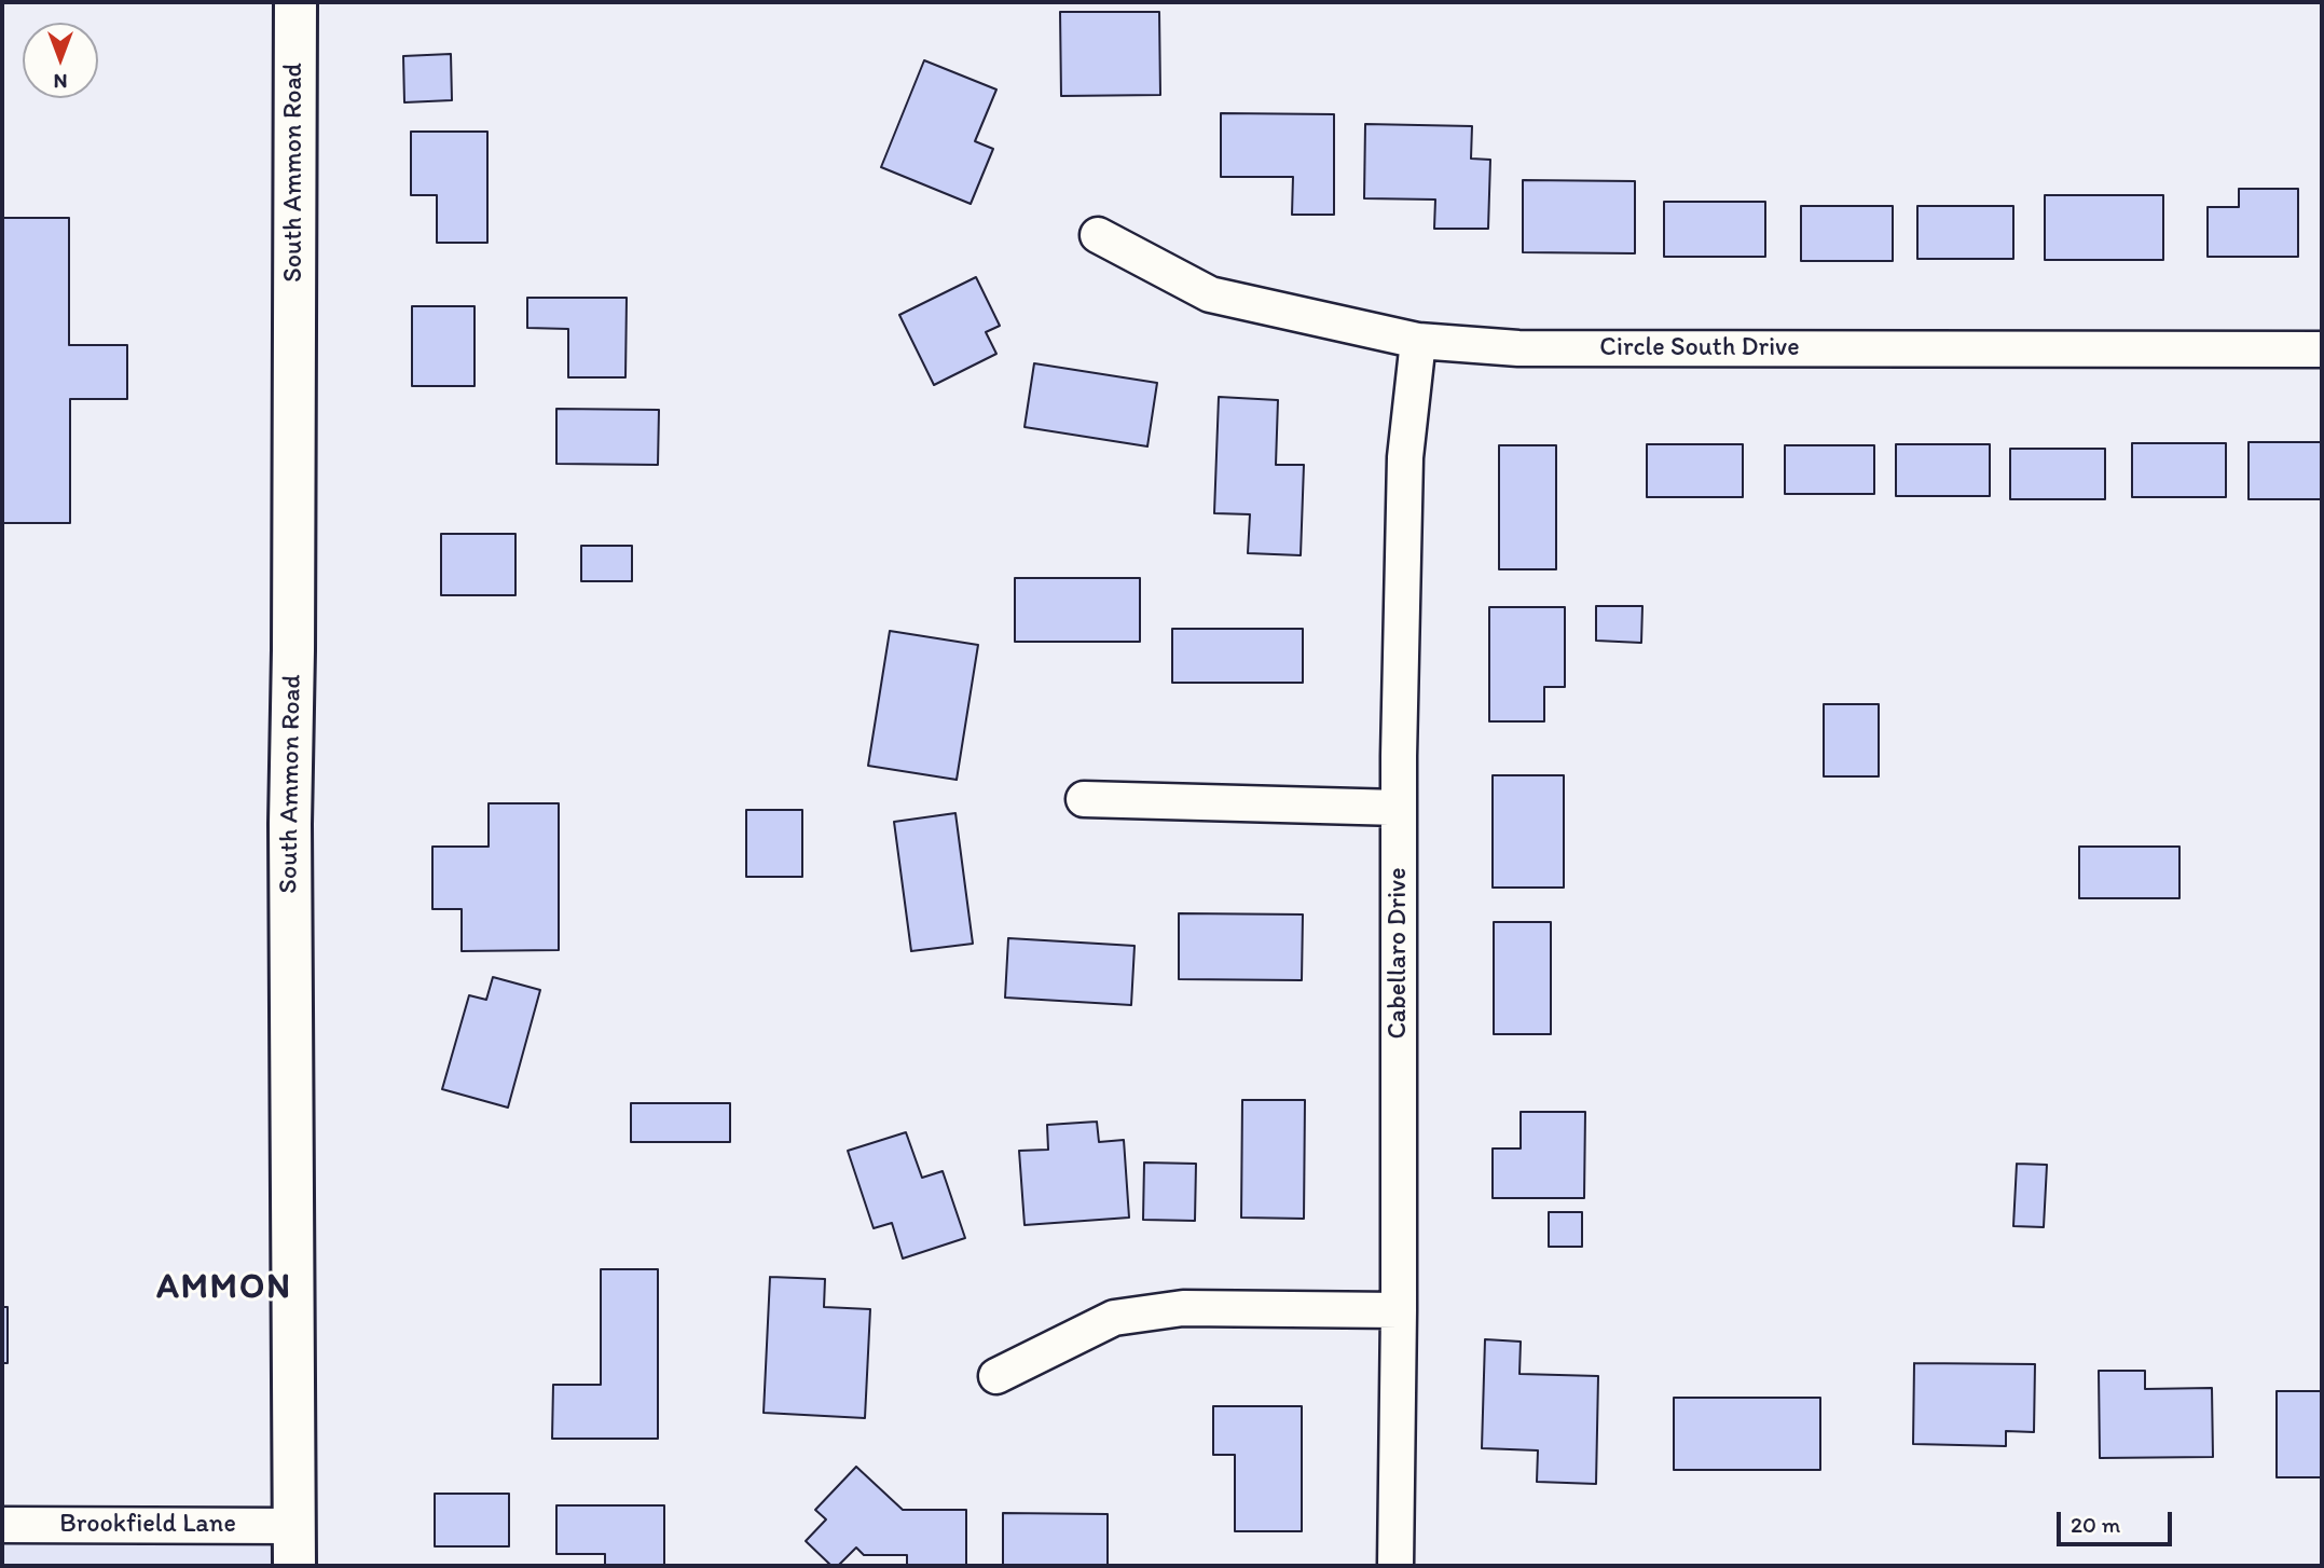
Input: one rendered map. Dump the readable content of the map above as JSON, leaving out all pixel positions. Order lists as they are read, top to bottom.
{
  "streets": {
    "main road": ["South Ammon Road"],
    "street": ["Circle South Drive", "Cabellaro Drive", "Brookfield Lane"]
  },
  "crossings": [
    ["South Ammon Road", "Brookfield Lane"],
    ["Circle South Drive", "Cabellaro Drive"]
  ],
  "districts": ["AMMON"],
  "scale_bar": "20 m",
  "north": "bottom"
}
